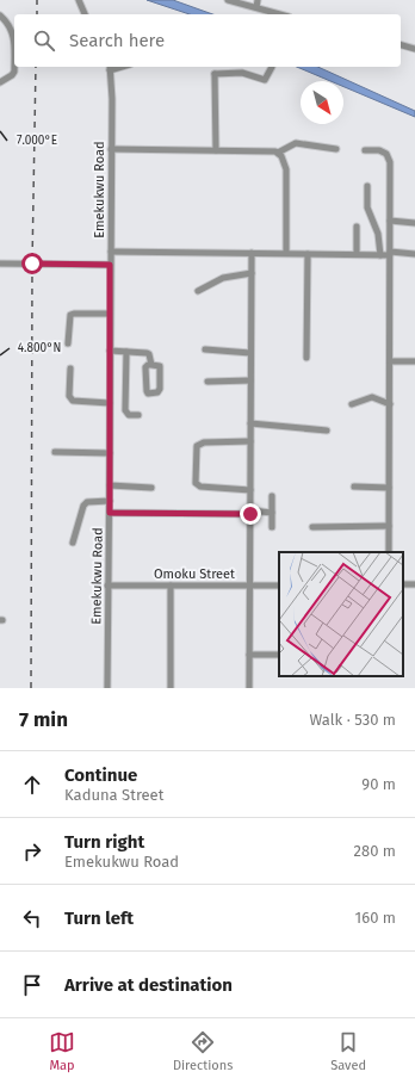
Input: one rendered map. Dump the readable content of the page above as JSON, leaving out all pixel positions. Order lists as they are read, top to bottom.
{
  "streets": {
    "street": ["Emekukwu Road", "Omoku Street"]
  },
  "crossings": [
    ["Emekukwu Road", "Omoku Street"]
  ],
  "north": "bottom right",
  "page": {
    "search": "Search here",
    "heading": ["7 min", "Walk · 530 m"],
    "list": [
      ["Continue", "Kaduna Street", "90 m"],
      ["Turn right", "Emekukwu Road", "280 m"],
      ["Turn left", "160 m"],
      "Arrive at destination"
    ],
    "nav": ["Map", "Directions", "Saved"]
  },
  "coordinates": ["7.000°E", "4.800°N"]
}
